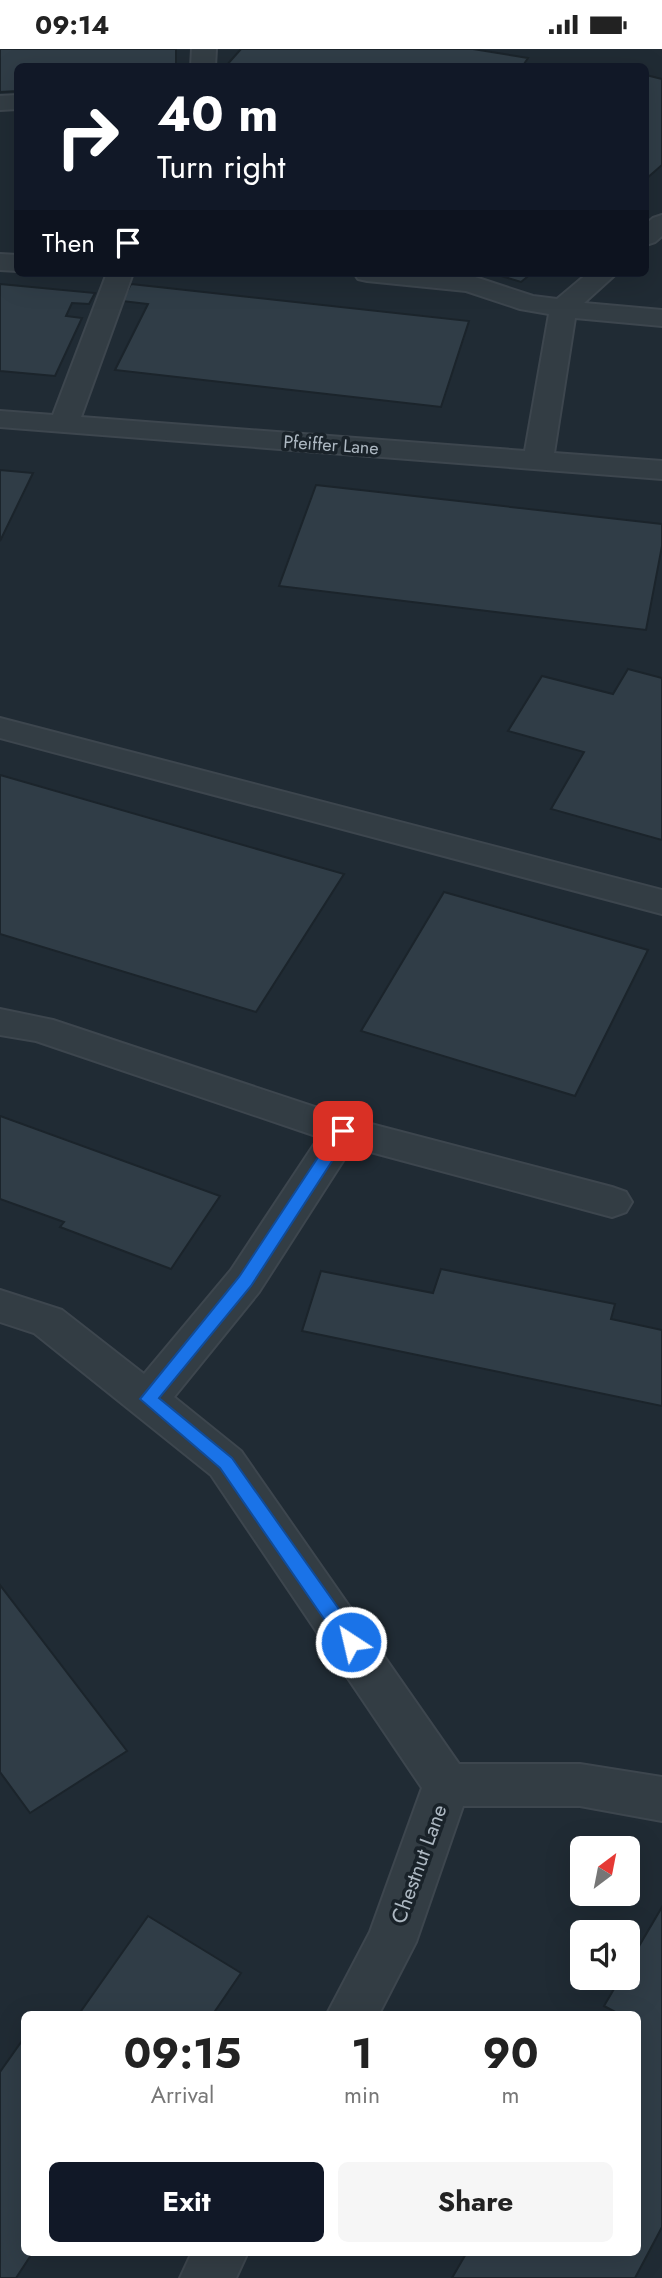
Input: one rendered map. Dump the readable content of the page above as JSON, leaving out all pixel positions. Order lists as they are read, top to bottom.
{
  "streets": {
    "street": ["Pfeiffer Lane", "Chestnut Lane"]
  },
  "north": "top right",
  "page": {
    "status": "09:14",
    "turn": ["40 m", "Turn right"],
    "then": "Then",
    "eta": [
      "09:15",
      "Arrival",
      "1",
      "min",
      "90",
      "m"
    ],
    "buttons": ["Exit", "Share"]
  }
}
